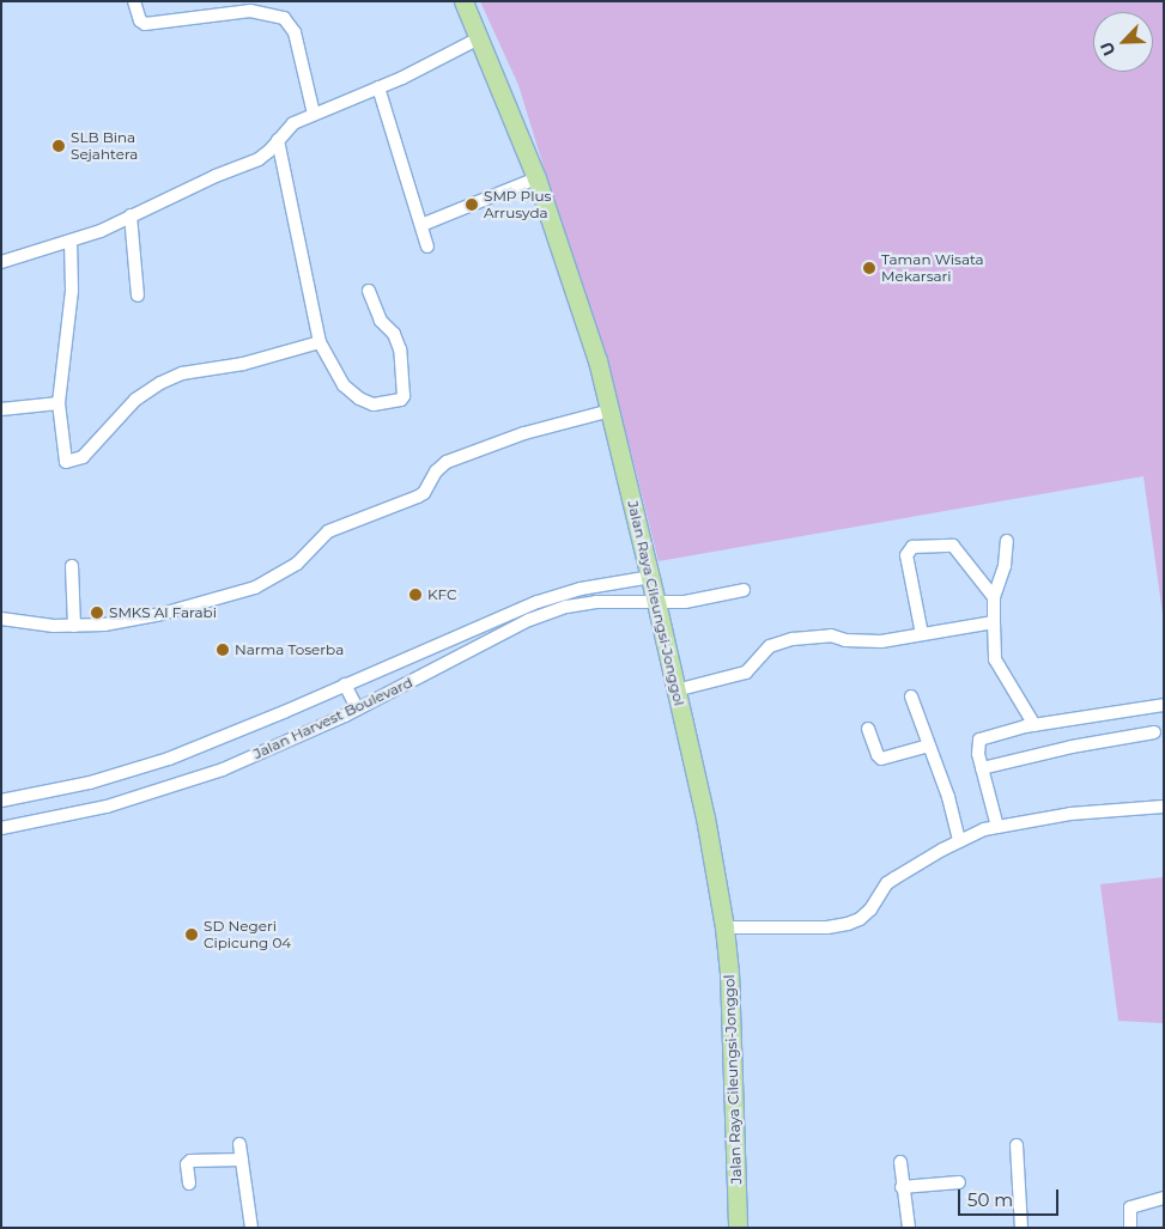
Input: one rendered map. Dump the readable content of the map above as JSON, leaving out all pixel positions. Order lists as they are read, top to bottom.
{
  "streets": {
    "main road": ["Jalan Raya Cileungsi-Jonggol"],
    "street": ["Jalan Harvest Boulevard"]
  },
  "crossings": [
    ["Jalan Raya Cileungsi-Jonggol", "Jalan Harvest Boulevard"]
  ],
  "places": [
    "SLB Bina Sejahtera",
    "SMP Plus Arrusyda",
    "Taman Wisata Mekarsari",
    "KFC",
    "SMKS Al Farabi",
    "Narma Toserba",
    "SD Negeri Cipicung 04"
  ],
  "scale_bar": "50 m",
  "north": "bottom left"
}
